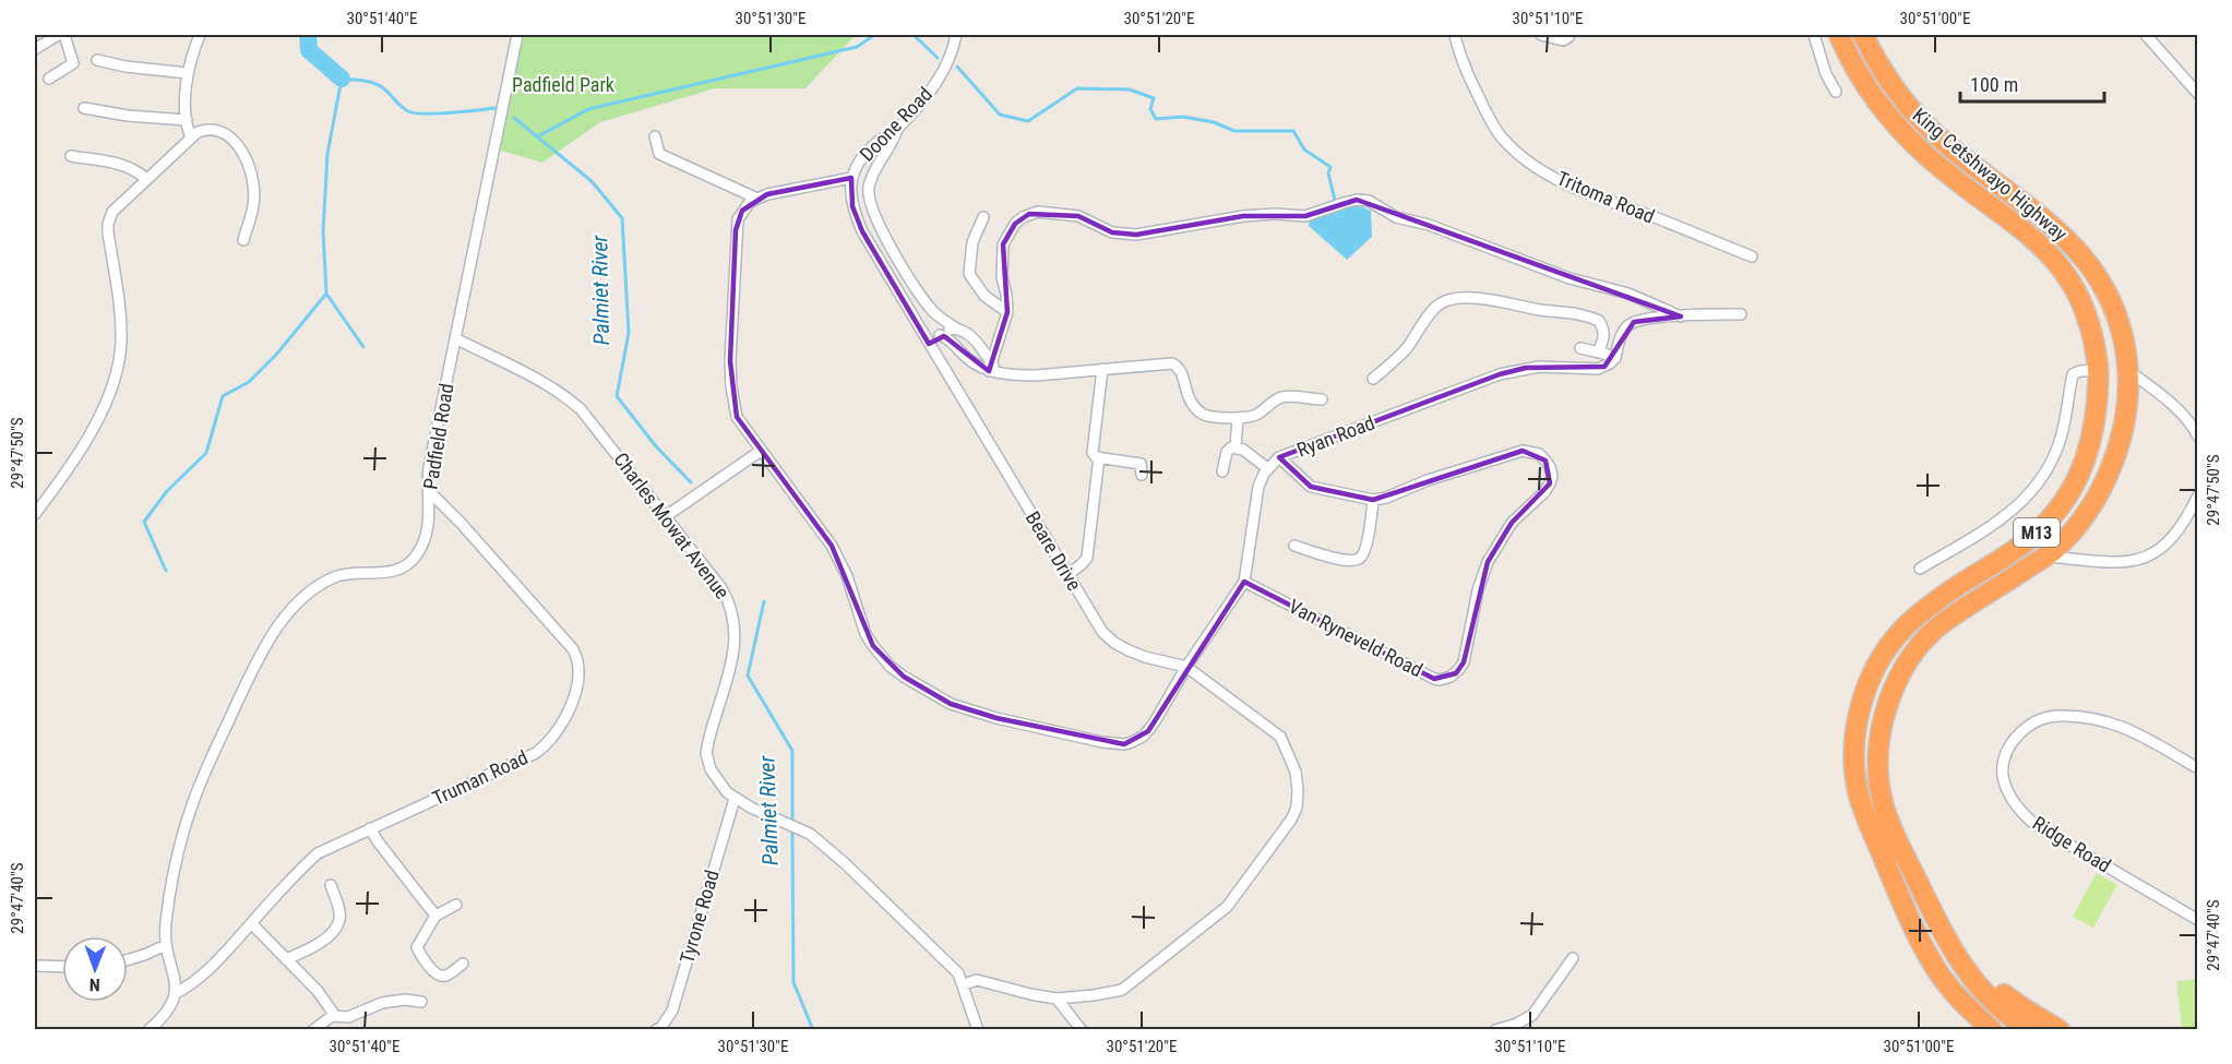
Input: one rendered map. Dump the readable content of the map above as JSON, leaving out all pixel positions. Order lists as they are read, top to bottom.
{
  "streets": {
    "highway": ["King Cetshwayo Highway", "M13"],
    "street": [
      "Doone Road",
      "Tritoma Road",
      "Padfield Road",
      "Ryan Road",
      "Charles Mowat Avenue",
      "Beare Drive",
      "Van Ryneveld Road",
      "Truman Road",
      "Ridge Road",
      "Tyrone Road"
    ]
  },
  "crossings": [
    ["Doone Road", "Beare Drive"],
    ["Padfield Road", "Charles Mowat Avenue"],
    ["Padfield Road", "Truman Road"],
    ["Ryan Road", "Beare Drive"],
    ["Ryan Road", "Van Ryneveld Road"],
    ["Charles Mowat Avenue", "Tyrone Road"]
  ],
  "water": ["Palmiet River"],
  "parks": ["Padfield Park"],
  "scale_bar": "100 m",
  "north": "bottom",
  "coordinates": [
    "30°51'40\"E",
    "30°51'30\"E",
    "30°51'20\"E",
    "30°51'10\"E",
    "30°51'00\"E",
    "29°47'50\"S",
    "29°47'40\"S"
  ]
}
